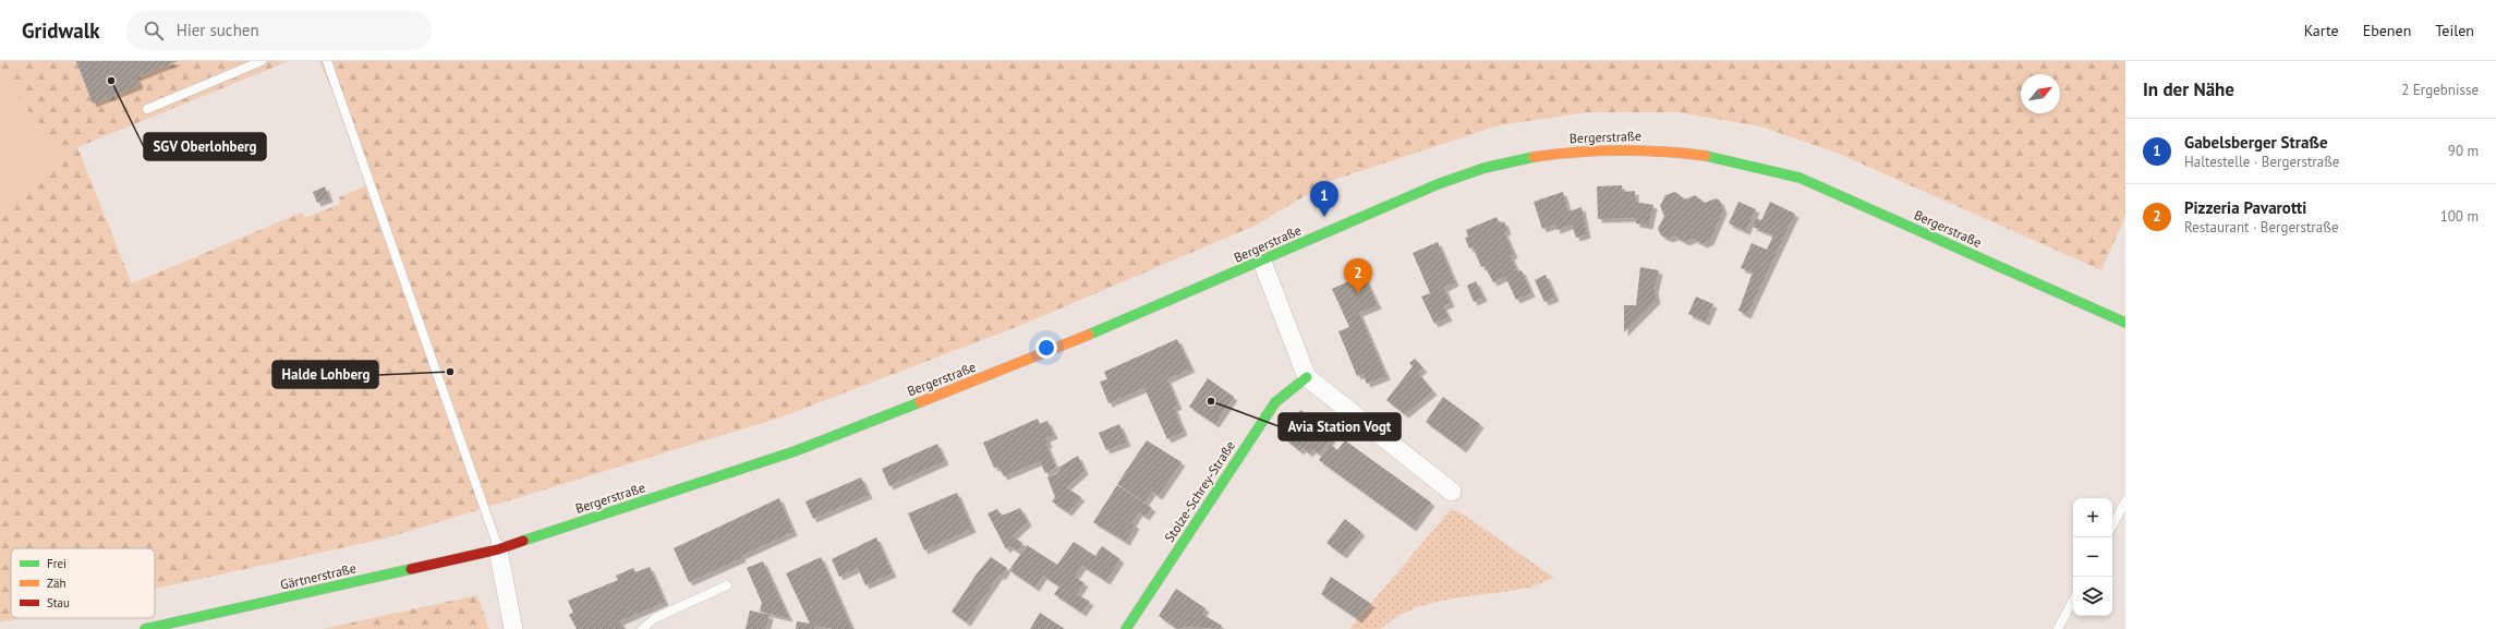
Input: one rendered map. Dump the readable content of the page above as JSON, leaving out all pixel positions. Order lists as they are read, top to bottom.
{
  "streets": {
    "main road": ["Bergerstraße", "Stolze-Schrey-Straße", "Gärtnerstraße"]
  },
  "crossings": [
    ["Bergerstraße", "Gärtnerstraße"]
  ],
  "places": ["SGV Oberlohberg", "Halde Lohberg", "Avia Station Vogt"],
  "legend": ["Frei", "Zäh", "Stau"],
  "north": "top right",
  "page": {
    "header": "Gridwalk",
    "search": "Hier suchen",
    "nav": ["Karte", "Ebenen", "Teilen"],
    "heading": ["In der Nähe", "2 Ergebnisse"],
    "list": [
      {
        "mark": "1",
        "name": "Gabelsberger Straße",
        "note": "Haltestelle · Bergerstraße",
        "value": "90 m"
      },
      {
        "mark": "2",
        "name": "Pizzeria Pavarotti",
        "note": "Restaurant · Bergerstraße",
        "value": "100 m"
      }
    ],
    "pins": ["1", "2"],
    "map_buttons": ["+", "−"]
  }
}
